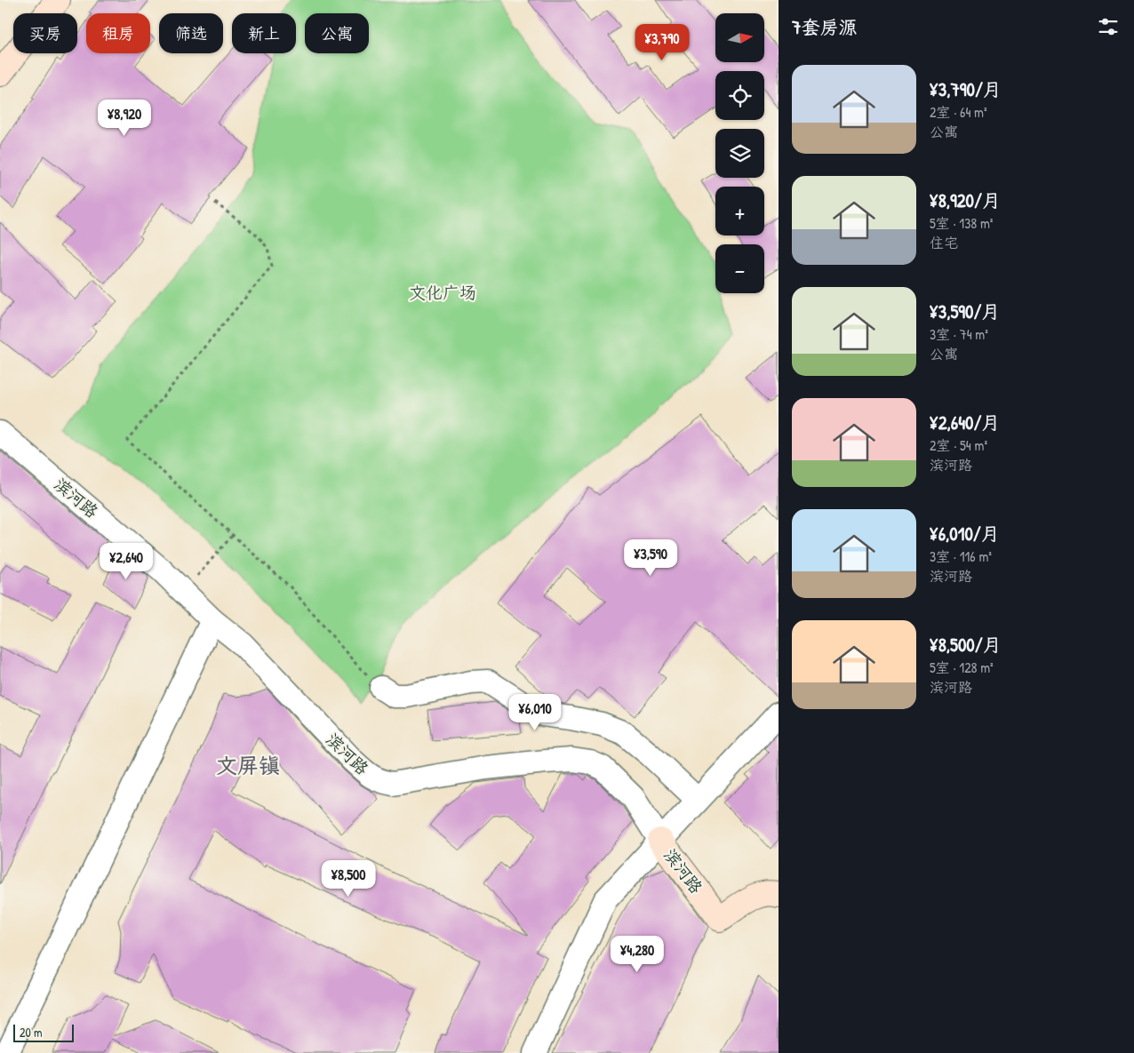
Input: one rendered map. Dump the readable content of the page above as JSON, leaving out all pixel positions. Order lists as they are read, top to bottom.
{
  "streets": {
    "street": ["滨河路"]
  },
  "districts": ["文屏镇"],
  "parks": ["文化广场"],
  "scale_bar": "20 m",
  "north": "right",
  "page": {
    "heading": "7套房源",
    "map_buttons": ["+", "−"],
    "chip": [
      "买房",
      "租房",
      "筛选",
      "新上",
      "公寓"
    ],
    "price": [
      "¥3,790",
      "¥8,920",
      "¥3,590",
      "¥2,640",
      "¥6,010",
      "¥8,500",
      "¥4,280"
    ],
    "list": [
      {
        "name": "¥3,790/月",
        "note": "2室 · 64 m² · 公寓"
      },
      {
        "name": "¥8,920/月",
        "note": "5室 · 138 m² · 住宅"
      },
      {
        "name": "¥3,590/月",
        "note": "3室 · 74 m² · 公寓"
      },
      {
        "name": "¥2,640/月",
        "note": "2室 · 54 m² · 滨河路"
      },
      {
        "name": "¥6,010/月",
        "note": "3室 · 116 m² · 滨河路"
      },
      {
        "name": "¥8,500/月",
        "note": "5室 · 128 m² · 滨河路"
      }
    ],
    "scale": "20 m"
  }
}
